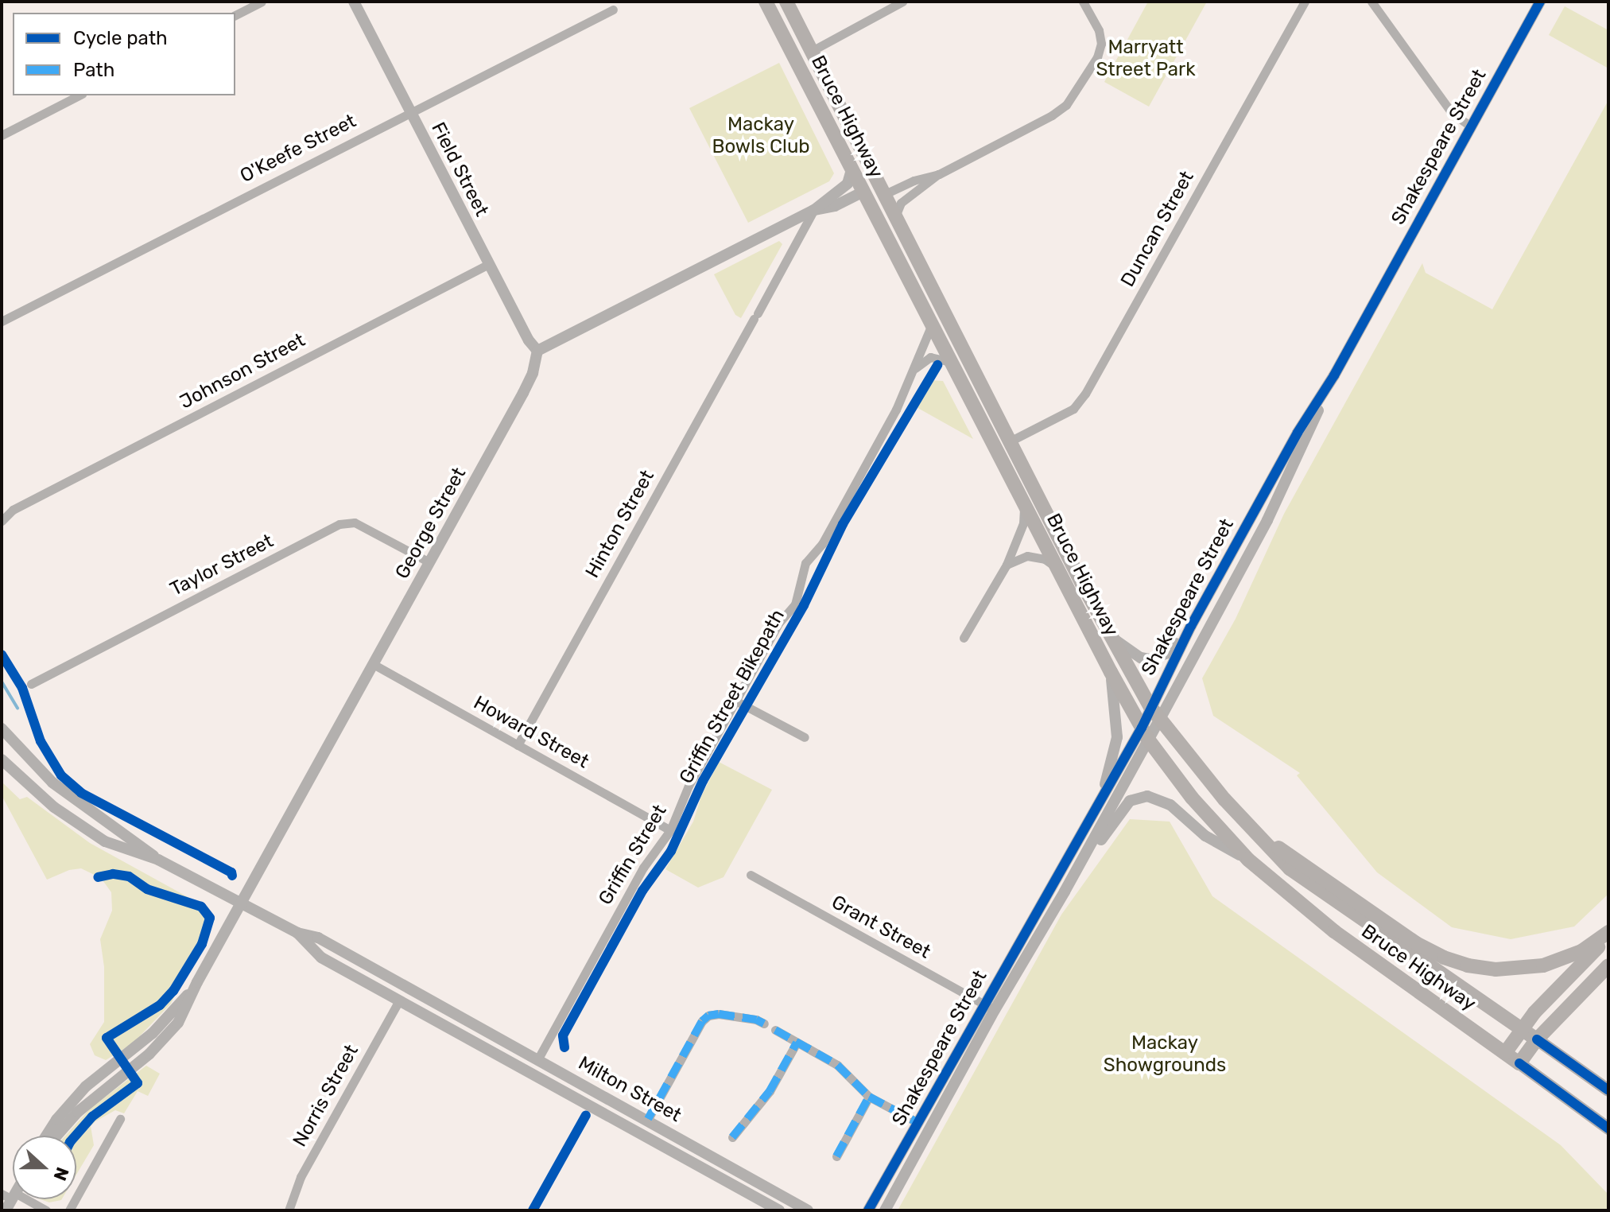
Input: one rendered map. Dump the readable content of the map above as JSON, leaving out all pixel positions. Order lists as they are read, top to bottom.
{
  "streets": {
    "highway": ["Bruce Highway"],
    "street": [
      "Shakespeare Street",
      "O'Keefe Street",
      "Field Street",
      "Duncan Street",
      "Johnson Street",
      "George Street",
      "Hinton Street",
      "Taylor Street",
      "Howard Street",
      "Griffin Street",
      "Grant Street",
      "Milton Street",
      "Norris Street"
    ],
    "cycle path": ["Griffin Street Bikepath"]
  },
  "crossings": [
    ["Bruce Highway", "Shakespeare Street"],
    ["Bruce Highway", "Duncan Street"],
    ["Bruce Highway", "Griffin Street"],
    ["Shakespeare Street", "Grant Street"],
    ["O'Keefe Street", "Field Street"],
    ["Field Street", "Johnson Street"],
    ["Field Street", "George Street"],
    ["George Street", "Taylor Street"],
    ["George Street", "Howard Street"],
    ["George Street", "Milton Street"],
    ["Hinton Street", "Howard Street"],
    ["Howard Street", "Griffin Street"],
    ["Griffin Street", "Milton Street"],
    ["Milton Street", "Norris Street"]
  ],
  "parks": ["Marryatt Street Park", "Mackay Bowls Club", "Mackay Showgrounds"],
  "legend": ["Cycle path", "Path"],
  "north": "right"
}
